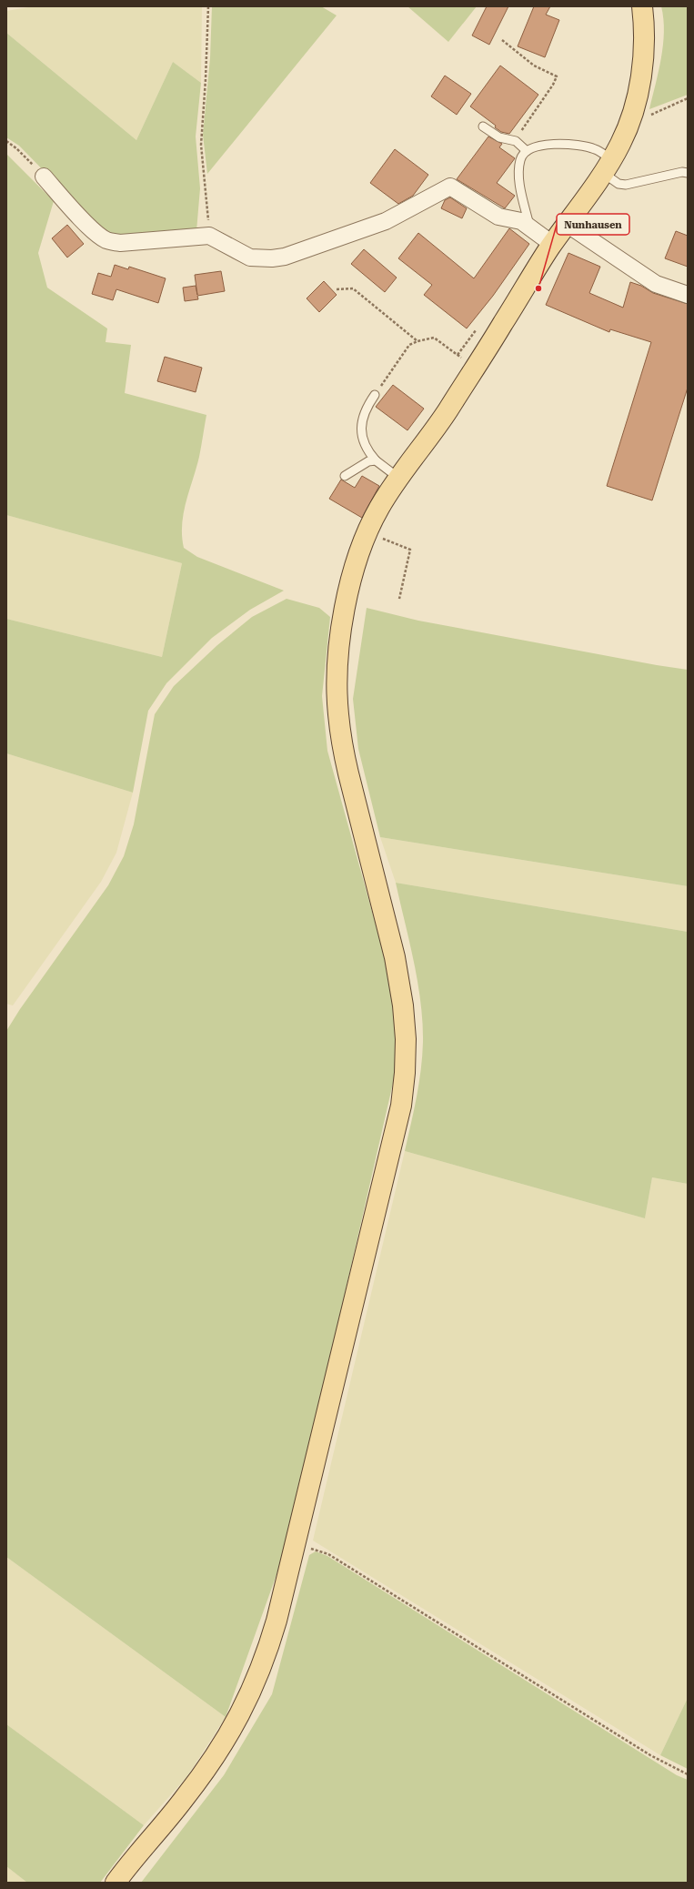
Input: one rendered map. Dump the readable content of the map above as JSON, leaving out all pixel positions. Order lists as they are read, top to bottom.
{
  "places": ["Nunhausen"]
}
